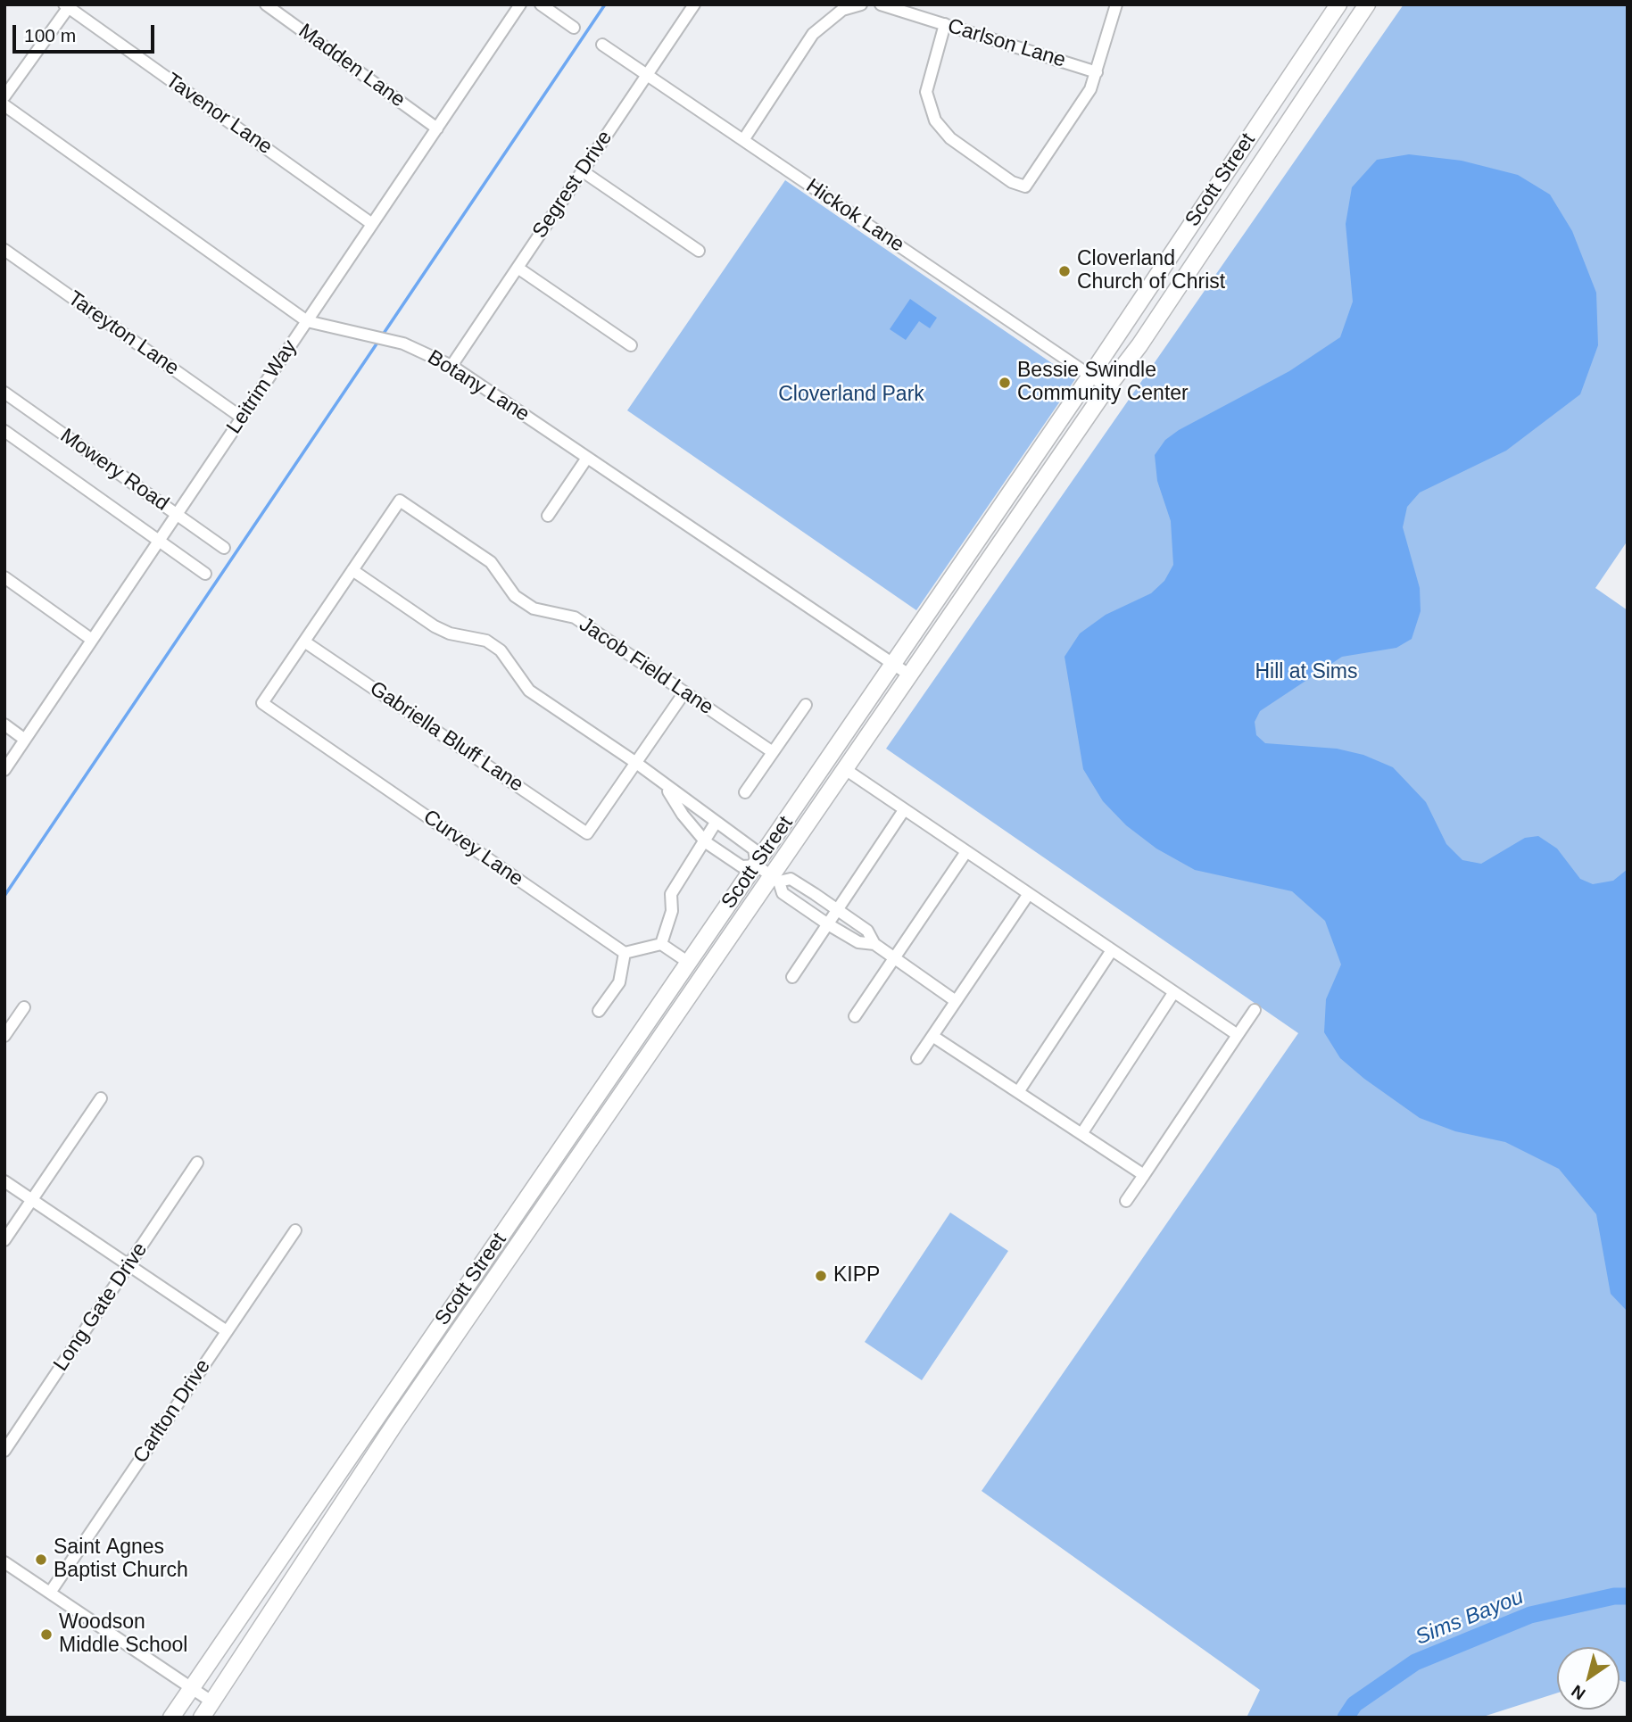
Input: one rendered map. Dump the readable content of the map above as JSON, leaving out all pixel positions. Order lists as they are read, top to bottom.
{
  "streets": {
    "main road": ["Scott Street"],
    "street": [
      "Carlson Lane",
      "Madden Lane",
      "Tavenor Lane",
      "Segrest Drive",
      "Hickok Lane",
      "Tareyton Lane",
      "Botany Lane",
      "Leitrim Way",
      "Mowery Road",
      "Jacob Field Lane",
      "Gabriella Bluff Lane",
      "Curvey Lane",
      "Long Gate Drive",
      "Carlton Drive"
    ]
  },
  "crossings": [
    ["Madden Lane", "Leitrim Way"],
    ["Tavenor Lane", "Leitrim Way"],
    ["Scott Street", "Hickok Lane"],
    ["Scott Street", "Botany Lane"],
    ["Segrest Drive", "Hickok Lane"],
    ["Segrest Drive", "Botany Lane"],
    ["Tareyton Lane", "Leitrim Way"],
    ["Botany Lane", "Leitrim Way"],
    ["Leitrim Way", "Mowery Road"],
    ["Gabriella Bluff Lane", "Curvey Lane"]
  ],
  "water": ["Sims Bayou"],
  "parks": ["Cloverland Park", "Hill at Sims"],
  "places": [
    "Cloverland Church of Christ",
    "Bessie Swindle Community Center",
    "KIPP",
    "Saint Agnes Baptist Church",
    "Woodson Middle School"
  ],
  "scale_bar": "100 m",
  "north": "bottom left"
}
